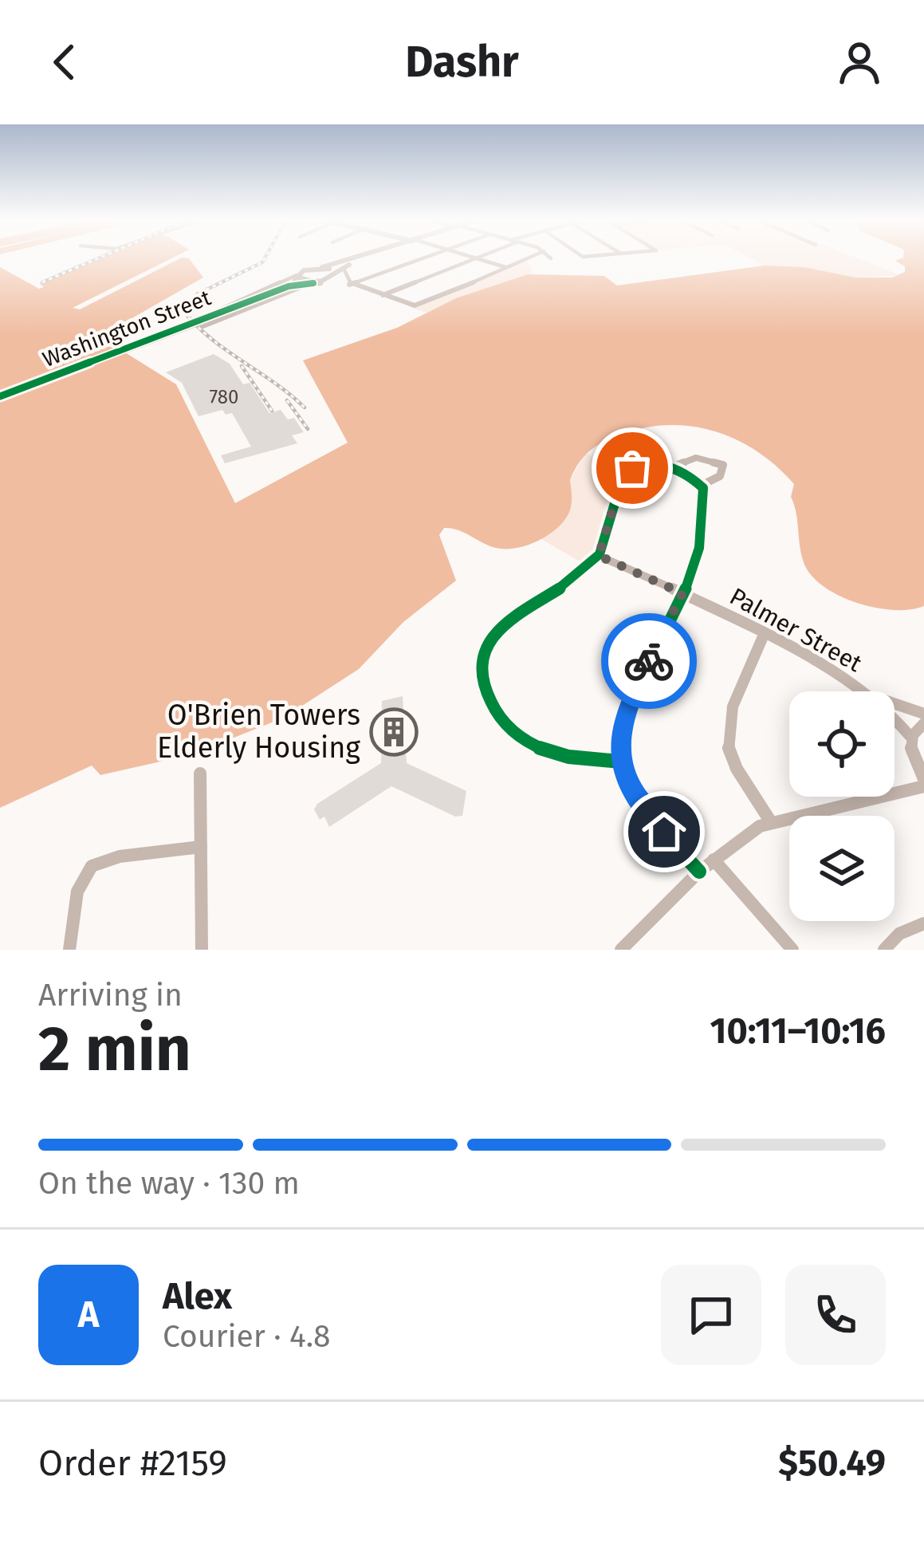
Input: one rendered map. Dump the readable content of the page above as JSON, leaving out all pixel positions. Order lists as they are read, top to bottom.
{
  "streets": {
    "main road": ["Washington Street"],
    "street": ["Palmer Street"]
  },
  "places": {
    "building": ["O'Brien Towers Elderly Housing"]
  },
  "house_numbers": ["780"],
  "page": {
    "header": "Dashr",
    "heading": ["2 min", "Arriving in", "10:11–10:16"],
    "panel": [
      "Alex",
      "Courier · 4.8",
      "Order #2159",
      "$50.49"
    ],
    "bar": "On the way · 130 m",
    "round": "A"
  }
}
